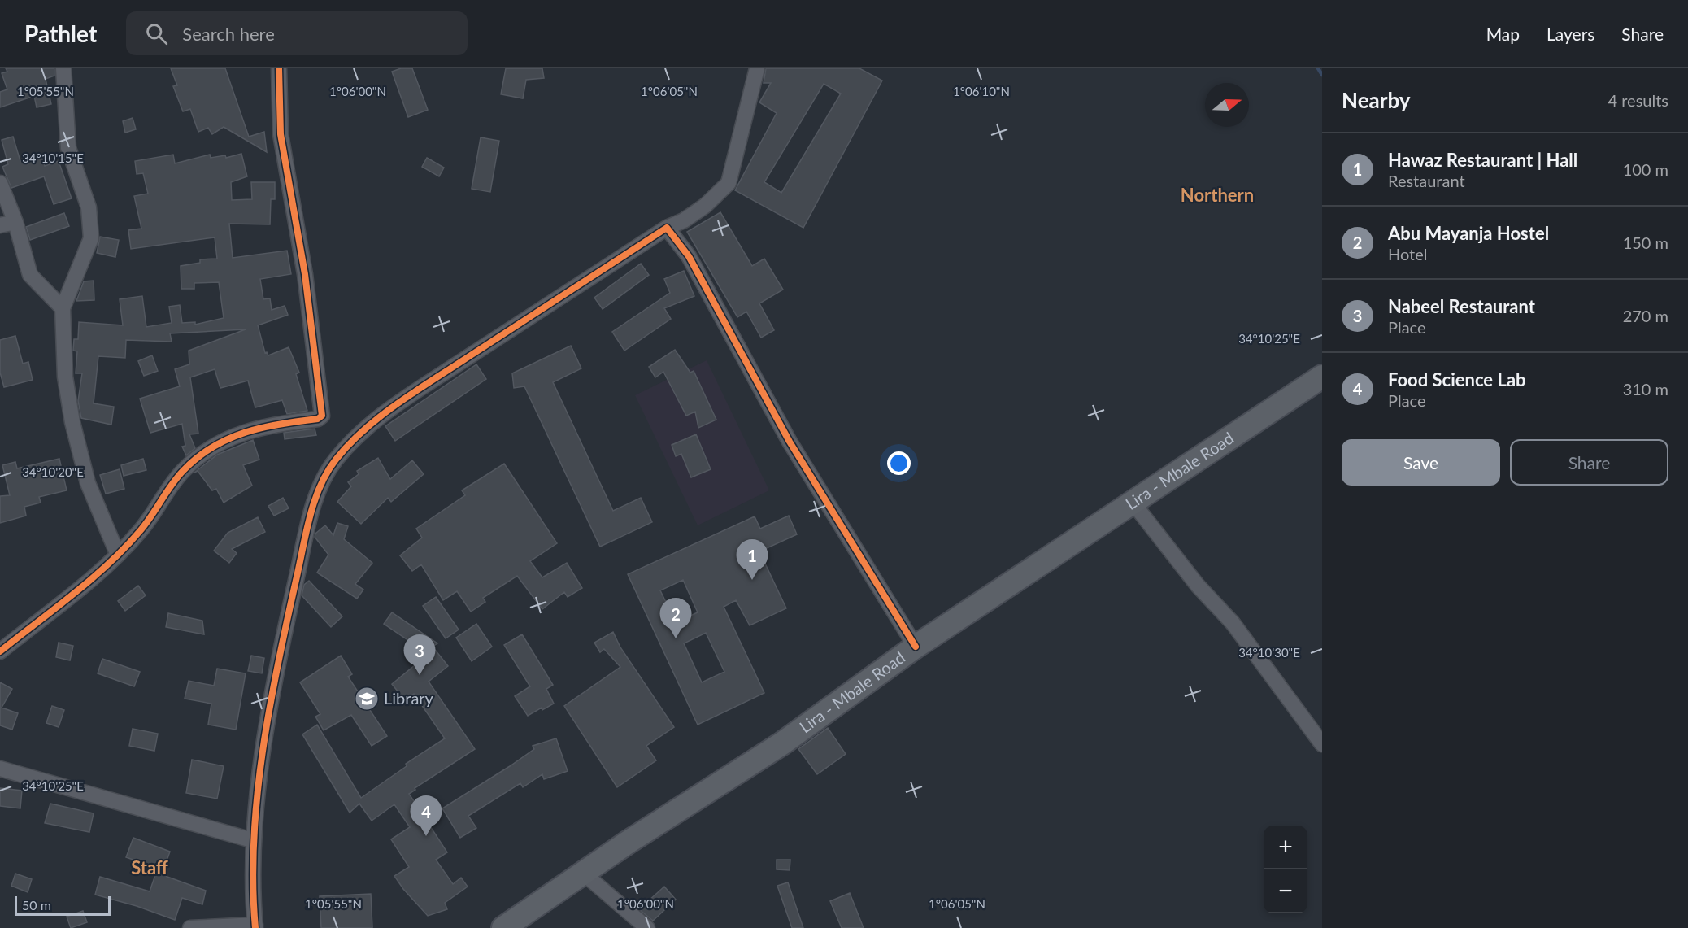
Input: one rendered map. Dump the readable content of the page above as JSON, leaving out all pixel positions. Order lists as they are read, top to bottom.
{
  "streets": {
    "main road": ["Lira - Mbale Road"]
  },
  "districts": ["Northern", "Staff"],
  "places": {
    "school or university": ["Library"]
  },
  "scale_bar": "50 m",
  "north": "right",
  "page": {
    "header": "Pathlet",
    "search": "Search here",
    "nav": ["Map", "Layers", "Share"],
    "heading": ["Nearby", "4 results"],
    "list": [
      {
        "mark": "1",
        "name": "Hawaz Restaurant | Hall",
        "note": "Restaurant",
        "value": "100 m"
      },
      {
        "mark": "2",
        "name": "Abu Mayanja Hostel",
        "note": "Hotel",
        "value": "150 m"
      },
      {
        "mark": "3",
        "name": "Nabeel Restaurant",
        "note": "Place",
        "value": "270 m"
      },
      {
        "mark": "4",
        "name": "Food Science Lab",
        "note": "Place",
        "value": "310 m"
      }
    ],
    "buttons": ["Save", "Share"],
    "pins": [
      "1",
      "2",
      "3",
      "4"
    ],
    "map_buttons": ["+", "−"],
    "scale": "50 m"
  },
  "coordinates": [
    "1°05'55\"N",
    "1°06'00\"N",
    "1°06'05\"N",
    "1°06'10\"N",
    "34°10'15\"E",
    "34°10'25\"E",
    "34°10'20\"E",
    "34°10'30\"E"
  ]
}
